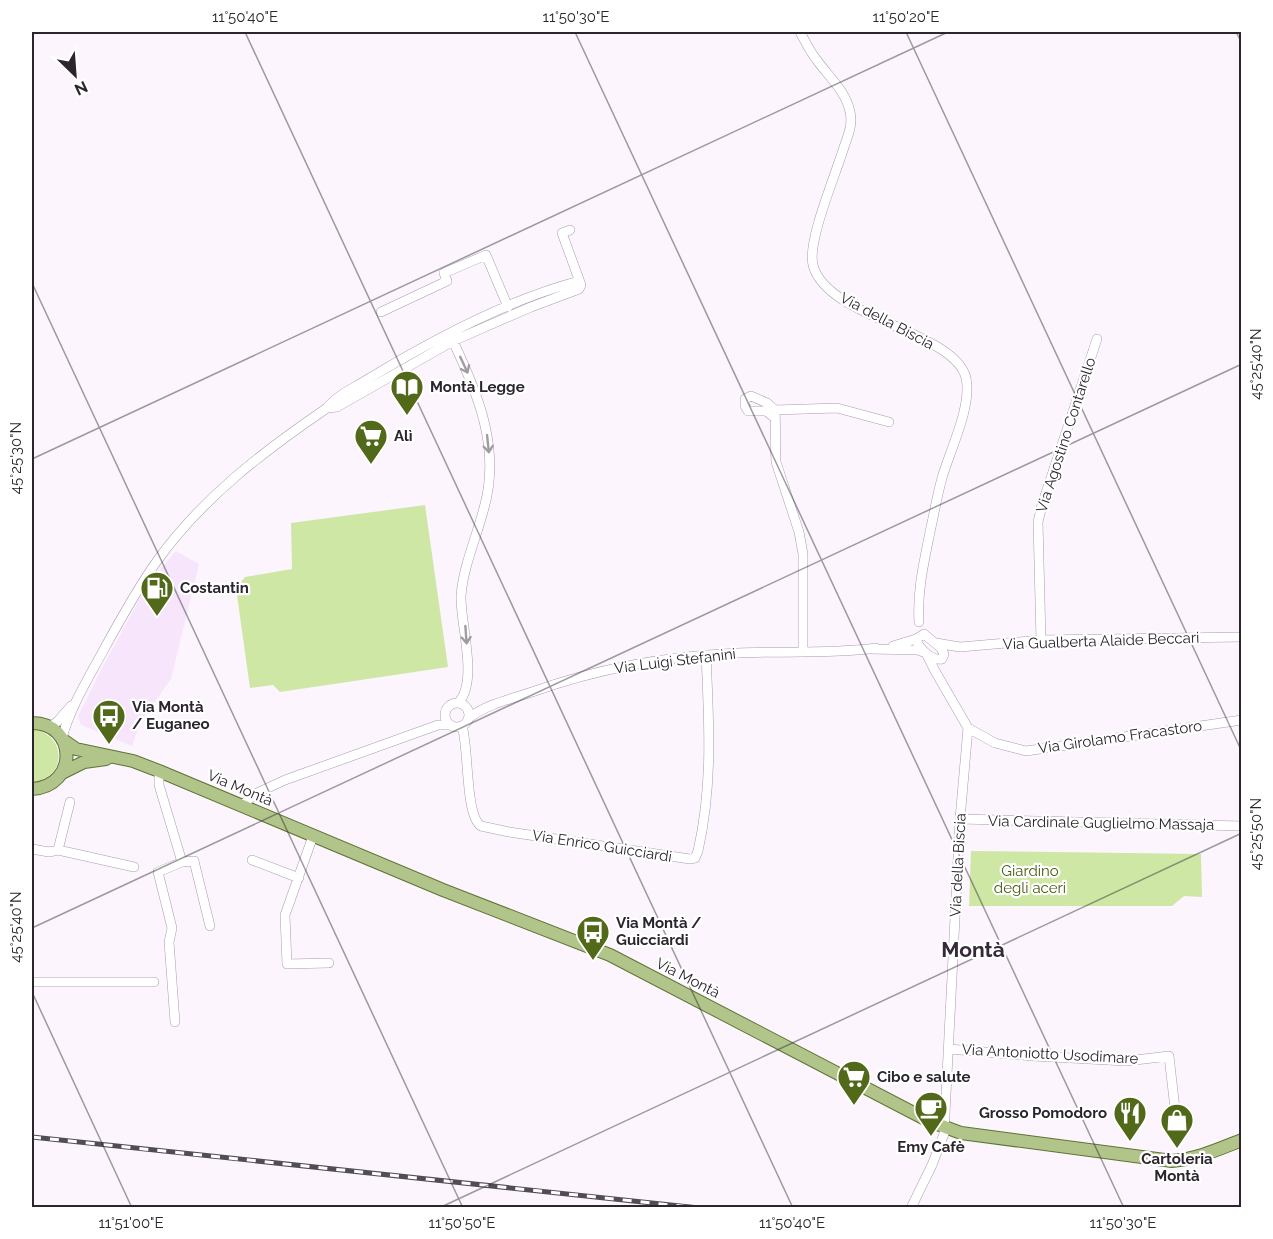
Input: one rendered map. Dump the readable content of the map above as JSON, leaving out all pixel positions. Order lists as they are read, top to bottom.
{
  "streets": {
    "main road": ["Via Montà"],
    "street": [
      "Via della Biscia",
      "Via Agostino Contarello",
      "Via Gualberta Alaide Beccari",
      "Via Luigi Stefanini",
      "Via Girolamo Fracastoro",
      "Via Cardinale Guglielmo Massaja",
      "Via Enrico Guicciardi",
      "Via Antoniotto Usodimare"
    ]
  },
  "crossings": [
    ["Via della Biscia", "Via Gualberta Alaide Beccari"],
    ["Via della Biscia", "Via Luigi Stefanini"],
    ["Via della Biscia", "Via Girolamo Fracastoro"],
    ["Via della Biscia", "Via Montà"],
    ["Via della Biscia", "Via Cardinale Guglielmo Massaja"],
    ["Via della Biscia", "Via Antoniotto Usodimare"],
    ["Via Agostino Contarello", "Via Gualberta Alaide Beccari"],
    ["Via Luigi Stefanini", "Via Enrico Guicciardi"]
  ],
  "districts": ["Montà"],
  "parks": ["Giardino degli aceri"],
  "places": {
    "library": ["Montà Legge"],
    "supermarket": ["Alì", "Cibo e salute"],
    "fuel station": ["Costantin"],
    "bus stop": ["Via Montà / Euganeo", "Via Montà / Guicciardi"],
    "cafe": ["Emy Cafè"],
    "restaurant": ["Grosso Pomodoro"],
    "shop": ["Cartoleria Montà"]
  },
  "north": "bottom right",
  "coordinates": [
    "11°50'40\"E",
    "11°50'30\"E",
    "11°50'20\"E",
    "45°25'40\"N",
    "45°25'30\"N",
    "45°25'50\"N",
    "11°51'00\"E",
    "11°50'50\"E"
  ]
}
